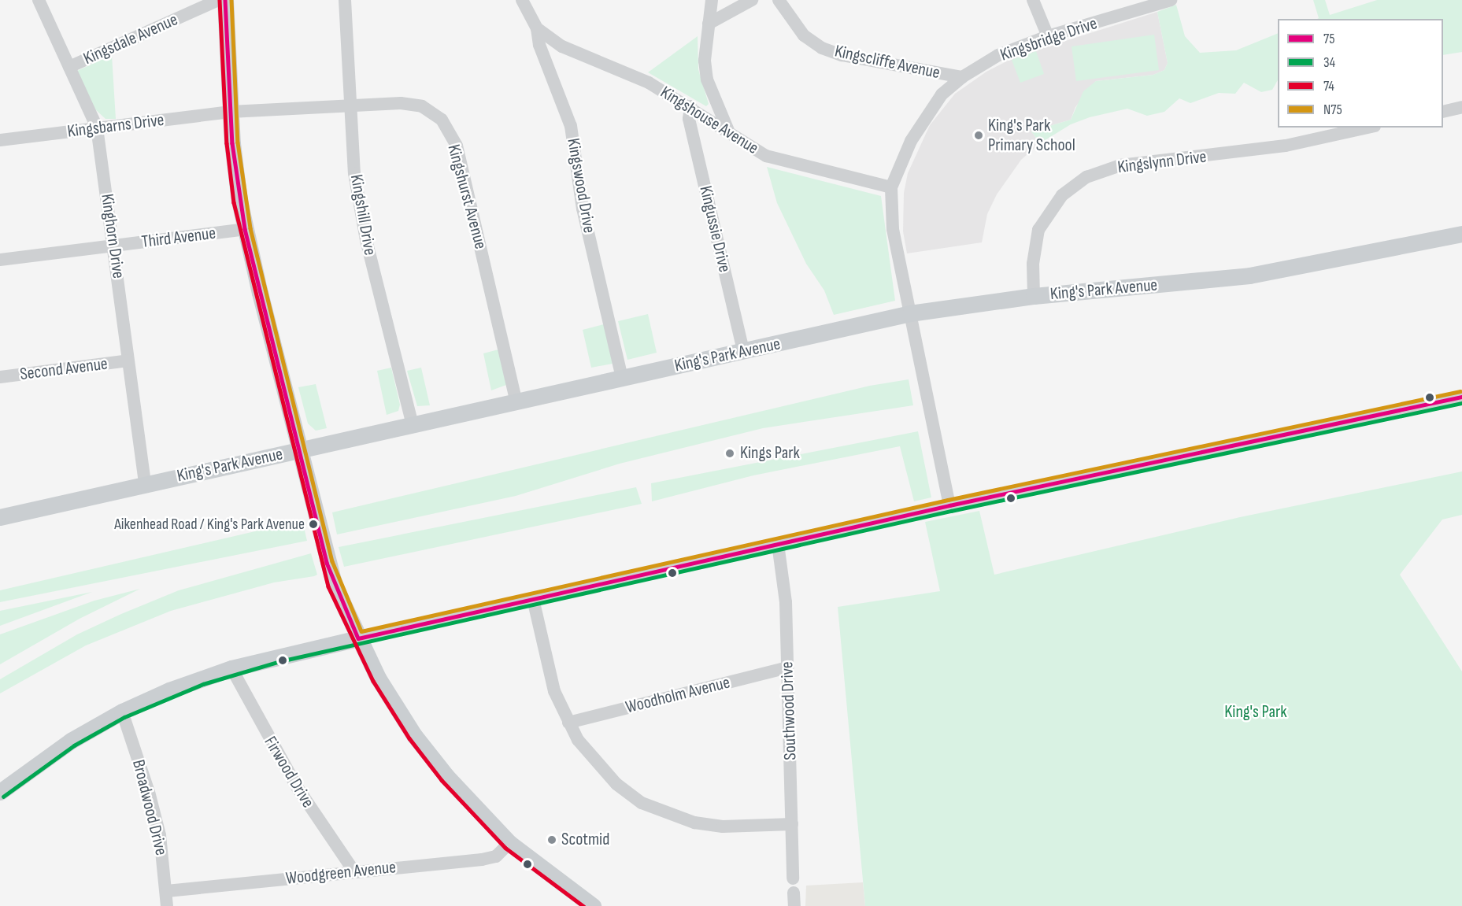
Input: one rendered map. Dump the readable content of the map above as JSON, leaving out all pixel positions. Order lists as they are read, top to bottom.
{
  "streets": {
    "main road": ["King's Park Avenue"],
    "street": [
      "Kingsdale Avenue",
      "Kingsbridge Drive",
      "Kingscliffe Avenue",
      "Kingshouse Avenue",
      "Kingsbarns Drive",
      "Kingslynn Drive",
      "Kingswood Drive",
      "Kingshurst Avenue",
      "Kingshill Drive",
      "Kingussie Drive",
      "Kinghorn Drive",
      "Third Avenue",
      "Second Avenue",
      "Woodholm Avenue",
      "Southwood Drive",
      "Firwood Drive",
      "Broadwood Drive",
      "Woodgreen Avenue"
    ]
  },
  "crossings": [
    ["Kingsdale Avenue", "Kinghorn Drive"],
    ["Kingsbridge Drive", "Kingscliffe Avenue"],
    ["Kingsbridge Drive", "Kingshouse Avenue"],
    ["Kingsbridge Drive", "King's Park Avenue"],
    ["Kingshouse Avenue", "Kingswood Drive"],
    ["Kingshouse Avenue", "Kingussie Drive"],
    ["Kingsbarns Drive", "Kingshurst Avenue"],
    ["Kingsbarns Drive", "Kinghorn Drive"],
    ["Kingslynn Drive", "King's Park Avenue"],
    ["Kingswood Drive", "King's Park Avenue"],
    ["Kingshurst Avenue", "Kingshill Drive"],
    ["Kingshurst Avenue", "King's Park Avenue"],
    ["Kingshill Drive", "King's Park Avenue"],
    ["Kingussie Drive", "King's Park Avenue"],
    ["Kinghorn Drive", "Third Avenue"],
    ["Kinghorn Drive", "King's Park Avenue"],
    ["Kinghorn Drive", "Second Avenue"],
    ["Woodholm Avenue", "Southwood Drive"],
    ["Firwood Drive", "Woodgreen Avenue"],
    ["Broadwood Drive", "Woodgreen Avenue"]
  ],
  "parks": ["King's Park"],
  "places": [
    "King's Park Primary School",
    "Kings Park",
    "Aikenhead Road / King's Park Avenue",
    "Scotmid"
  ],
  "lines": [
    "transit line 75",
    "transit line 74",
    "transit line N75",
    "transit line 34"
  ],
  "legend": [
    "75",
    "34",
    "74",
    "N75"
  ]
}
